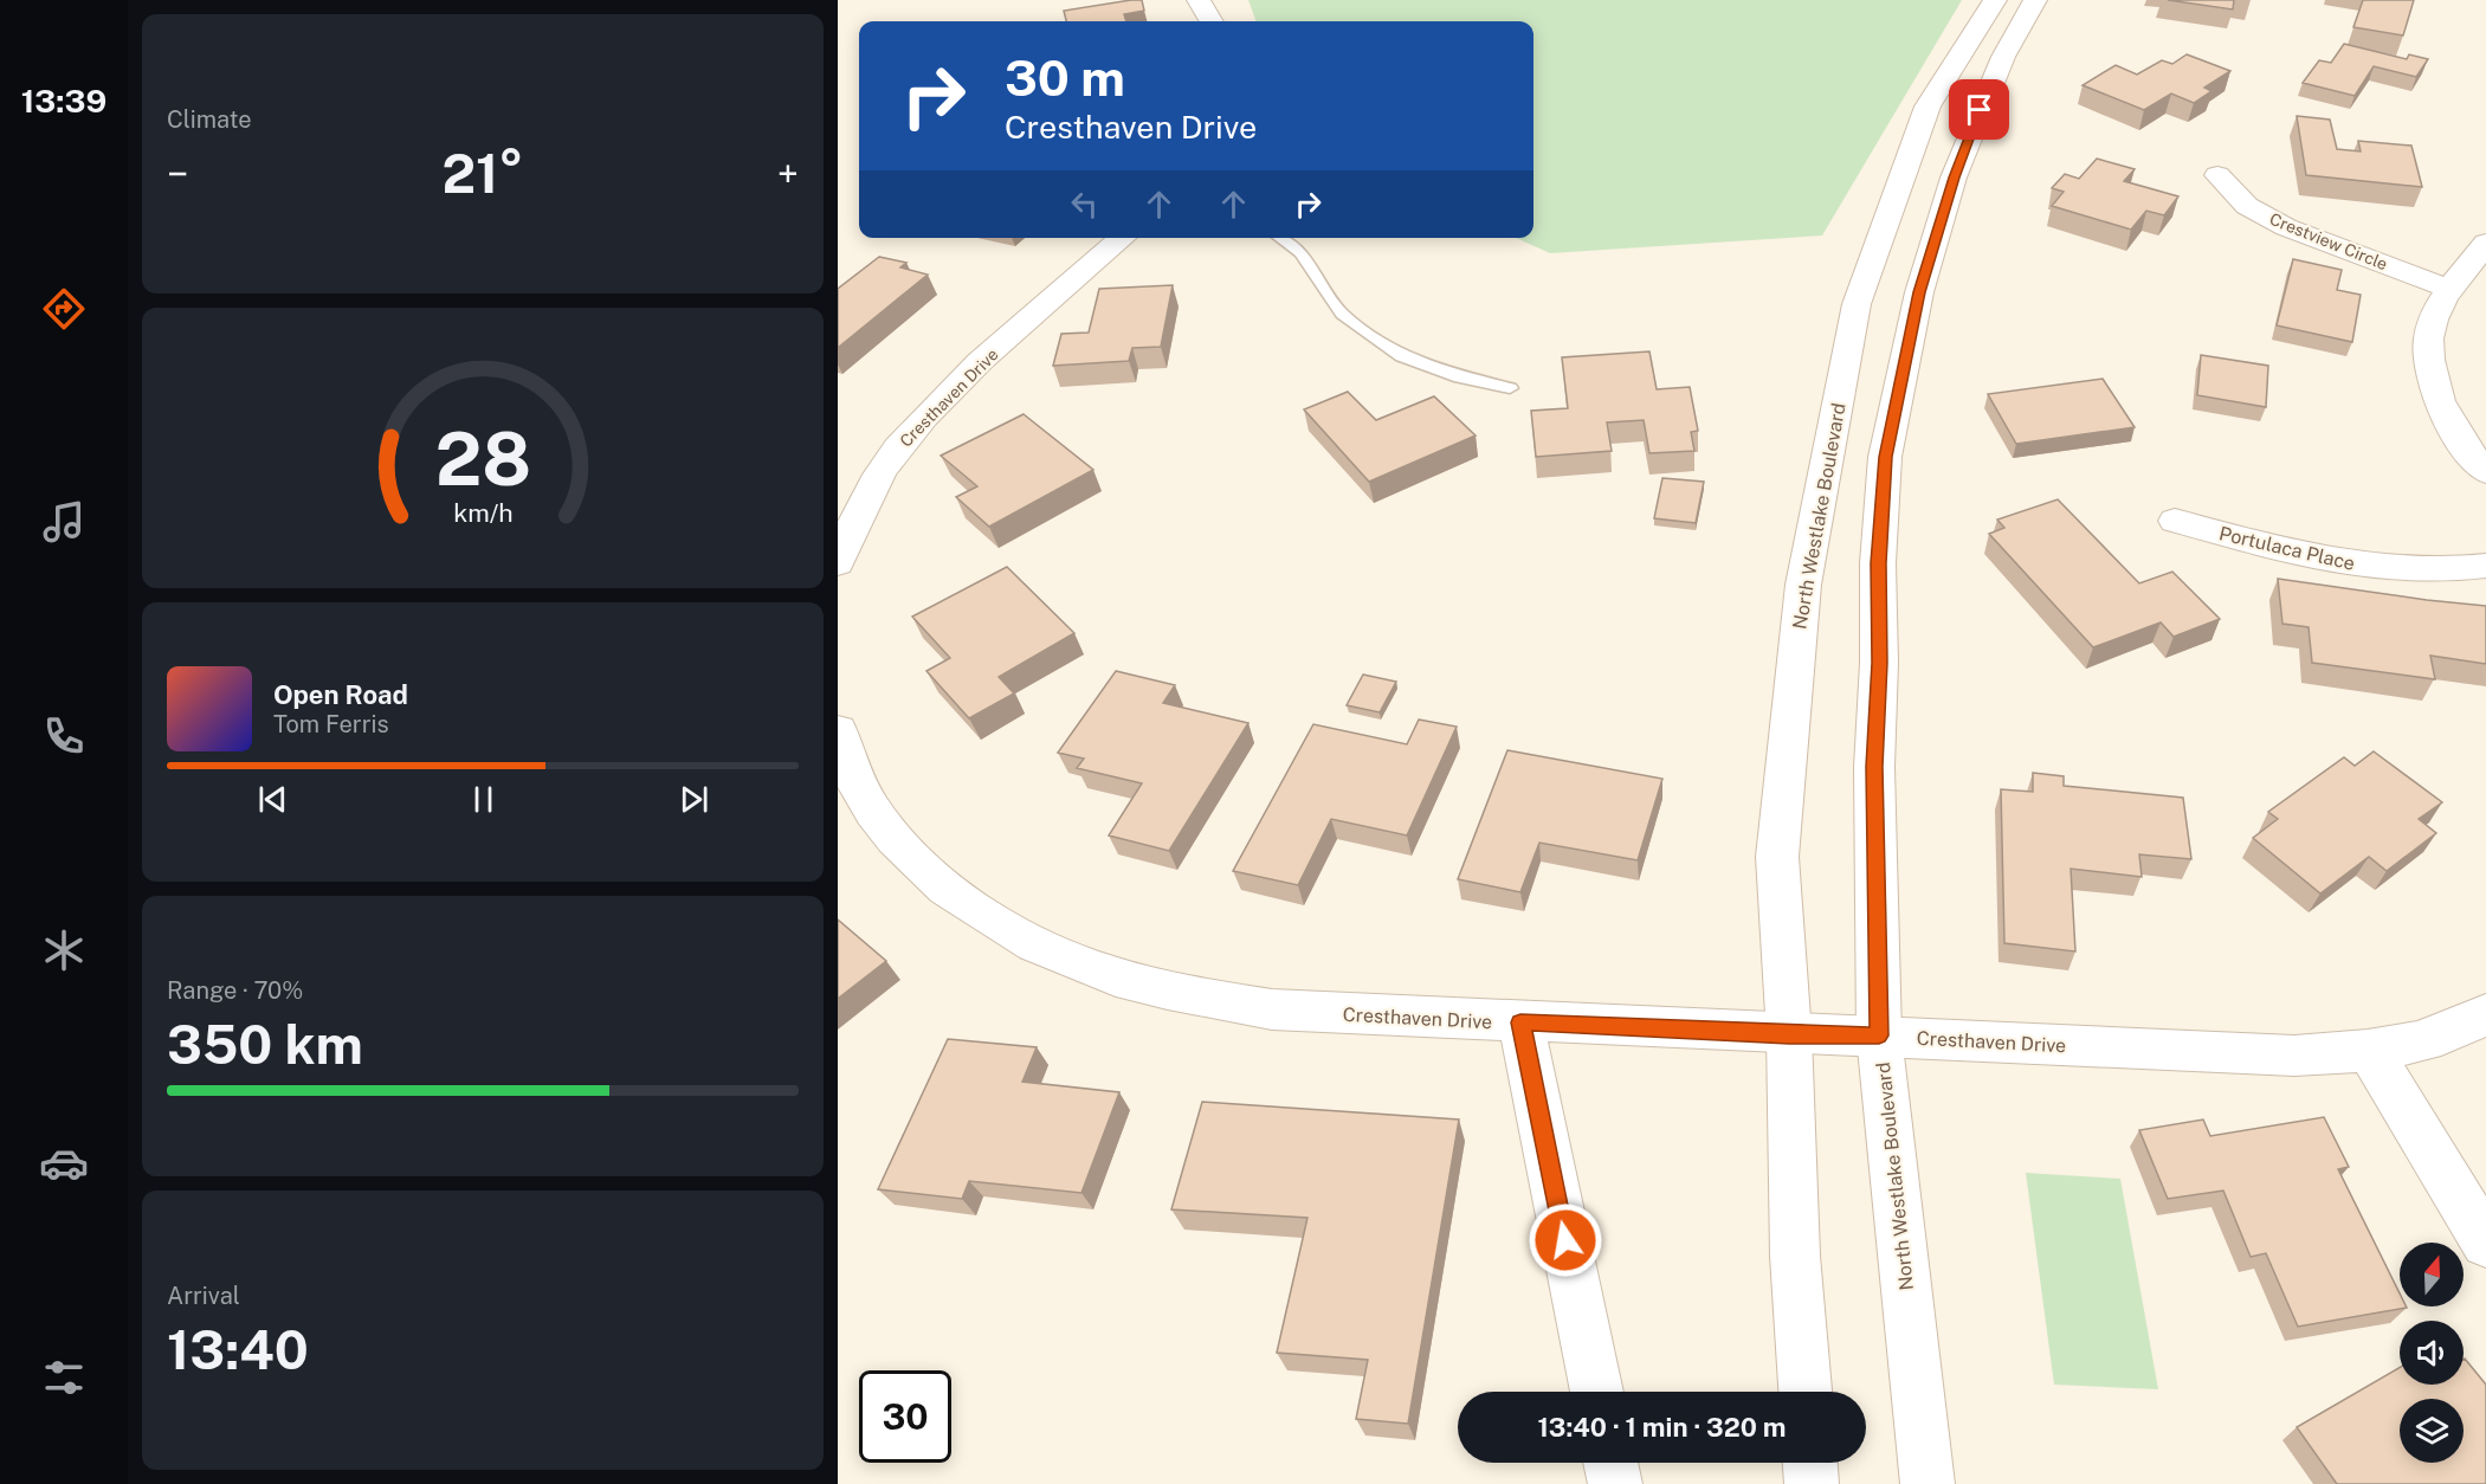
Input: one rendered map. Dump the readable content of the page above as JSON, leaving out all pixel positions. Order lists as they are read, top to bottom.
{
  "streets": {
    "main road": [
      "Crestview Circle",
      "Cresthaven Drive",
      "North Westlake Boulevard",
      "Portulaca Place"
    ]
  },
  "crossings": [
    ["Cresthaven Drive", "North Westlake Boulevard"]
  ],
  "north": "top",
  "page": {
    "tabs": "13:39",
    "tile": [
      "Climate",
      ["Range · 70%", "350 km"],
      ["Arrival", "13:40"]
    ],
    "turn": ["30 m", "Cresthaven Drive"],
    "heat": ["−", "21°", "+"],
    "song": ["Open Road", "Tom Ferris"],
    "limit": "30",
    "trip": "13:40 · 1 min · 320 m",
    "gauge": ["28", "km/h"]
  }
}
